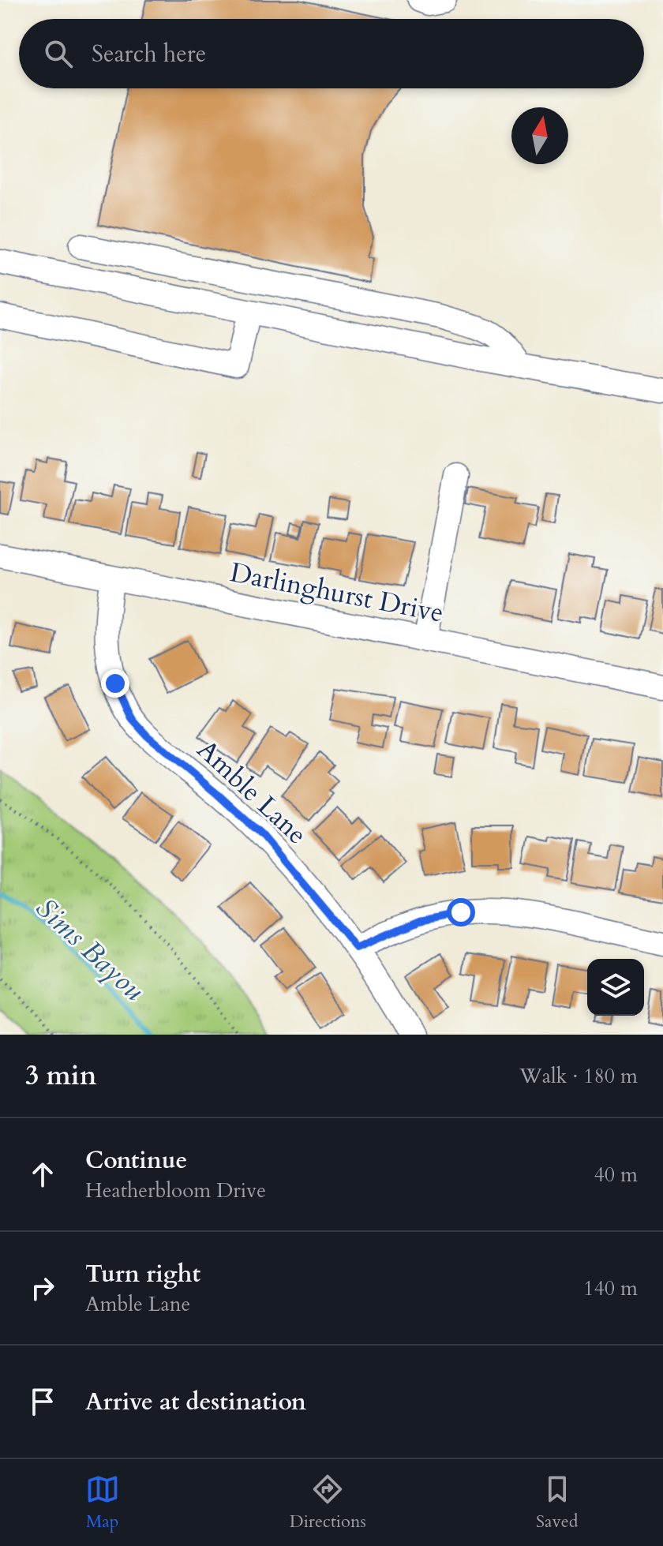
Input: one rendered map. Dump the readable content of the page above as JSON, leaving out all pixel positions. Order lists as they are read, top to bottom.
{
  "streets": {
    "street": ["Darlinghurst Drive", "Amble Lane"]
  },
  "crossings": [
    ["Darlinghurst Drive", "Amble Lane"]
  ],
  "water": ["Sims Bayou"],
  "north": "top",
  "page": {
    "search": "Search here",
    "heading": ["3 min", "Walk · 180 m"],
    "list": [
      ["Continue", "Heatherbloom Drive", "40 m"],
      ["Turn right", "Amble Lane", "140 m"],
      "Arrive at destination"
    ],
    "nav": ["Map", "Directions", "Saved"]
  }
}
